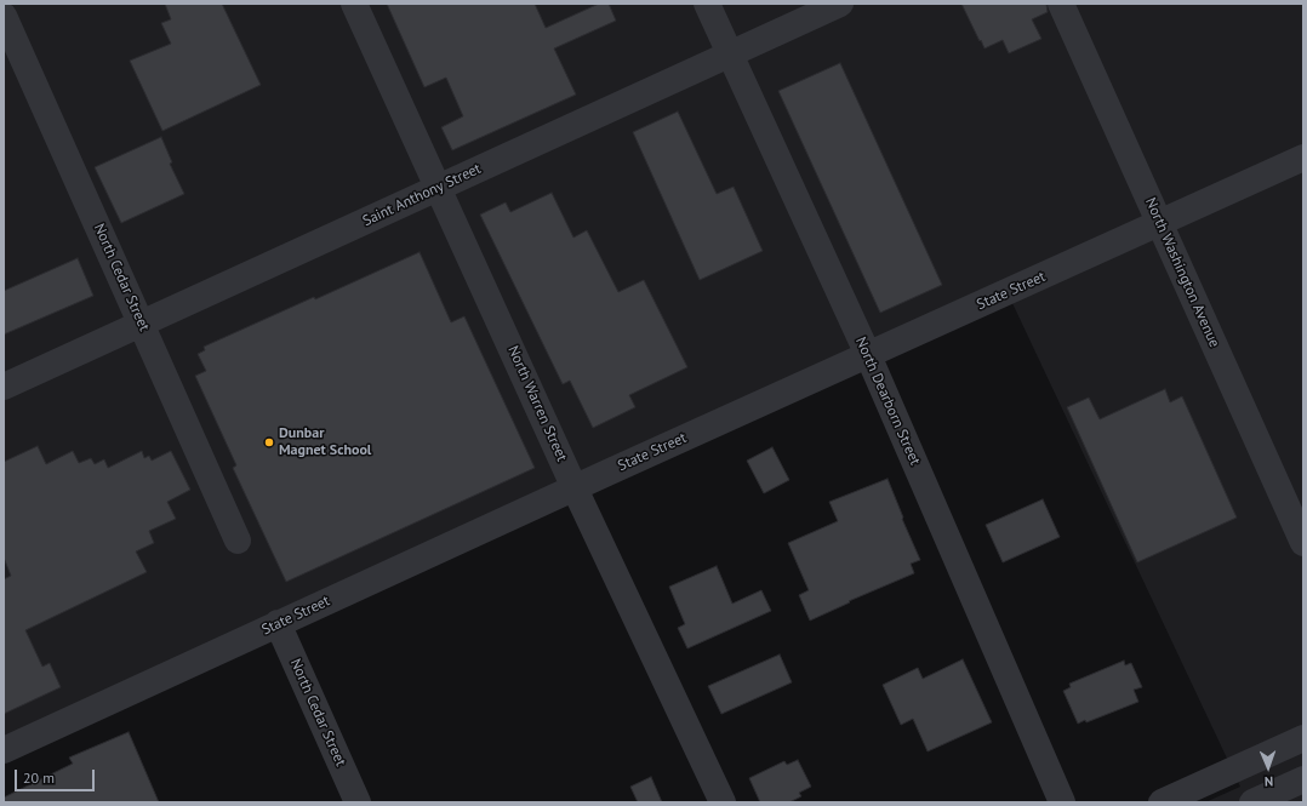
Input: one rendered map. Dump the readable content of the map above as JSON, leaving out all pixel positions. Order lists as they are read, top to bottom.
{
  "streets": {
    "street": [
      "Saint Anthony Street",
      "North Washington Avenue",
      "North Cedar Street",
      "State Street",
      "North Dearborn Street",
      "North Warren Street"
    ]
  },
  "crossings": [
    ["Saint Anthony Street", "North Cedar Street"],
    ["Saint Anthony Street", "North Dearborn Street"],
    ["Saint Anthony Street", "North Warren Street"],
    ["North Washington Avenue", "State Street"],
    ["North Cedar Street", "State Street"],
    ["State Street", "North Dearborn Street"],
    ["State Street", "North Warren Street"]
  ],
  "places": ["Dunbar Magnet School"],
  "scale_bar": "20 m",
  "north": "bottom"
}
